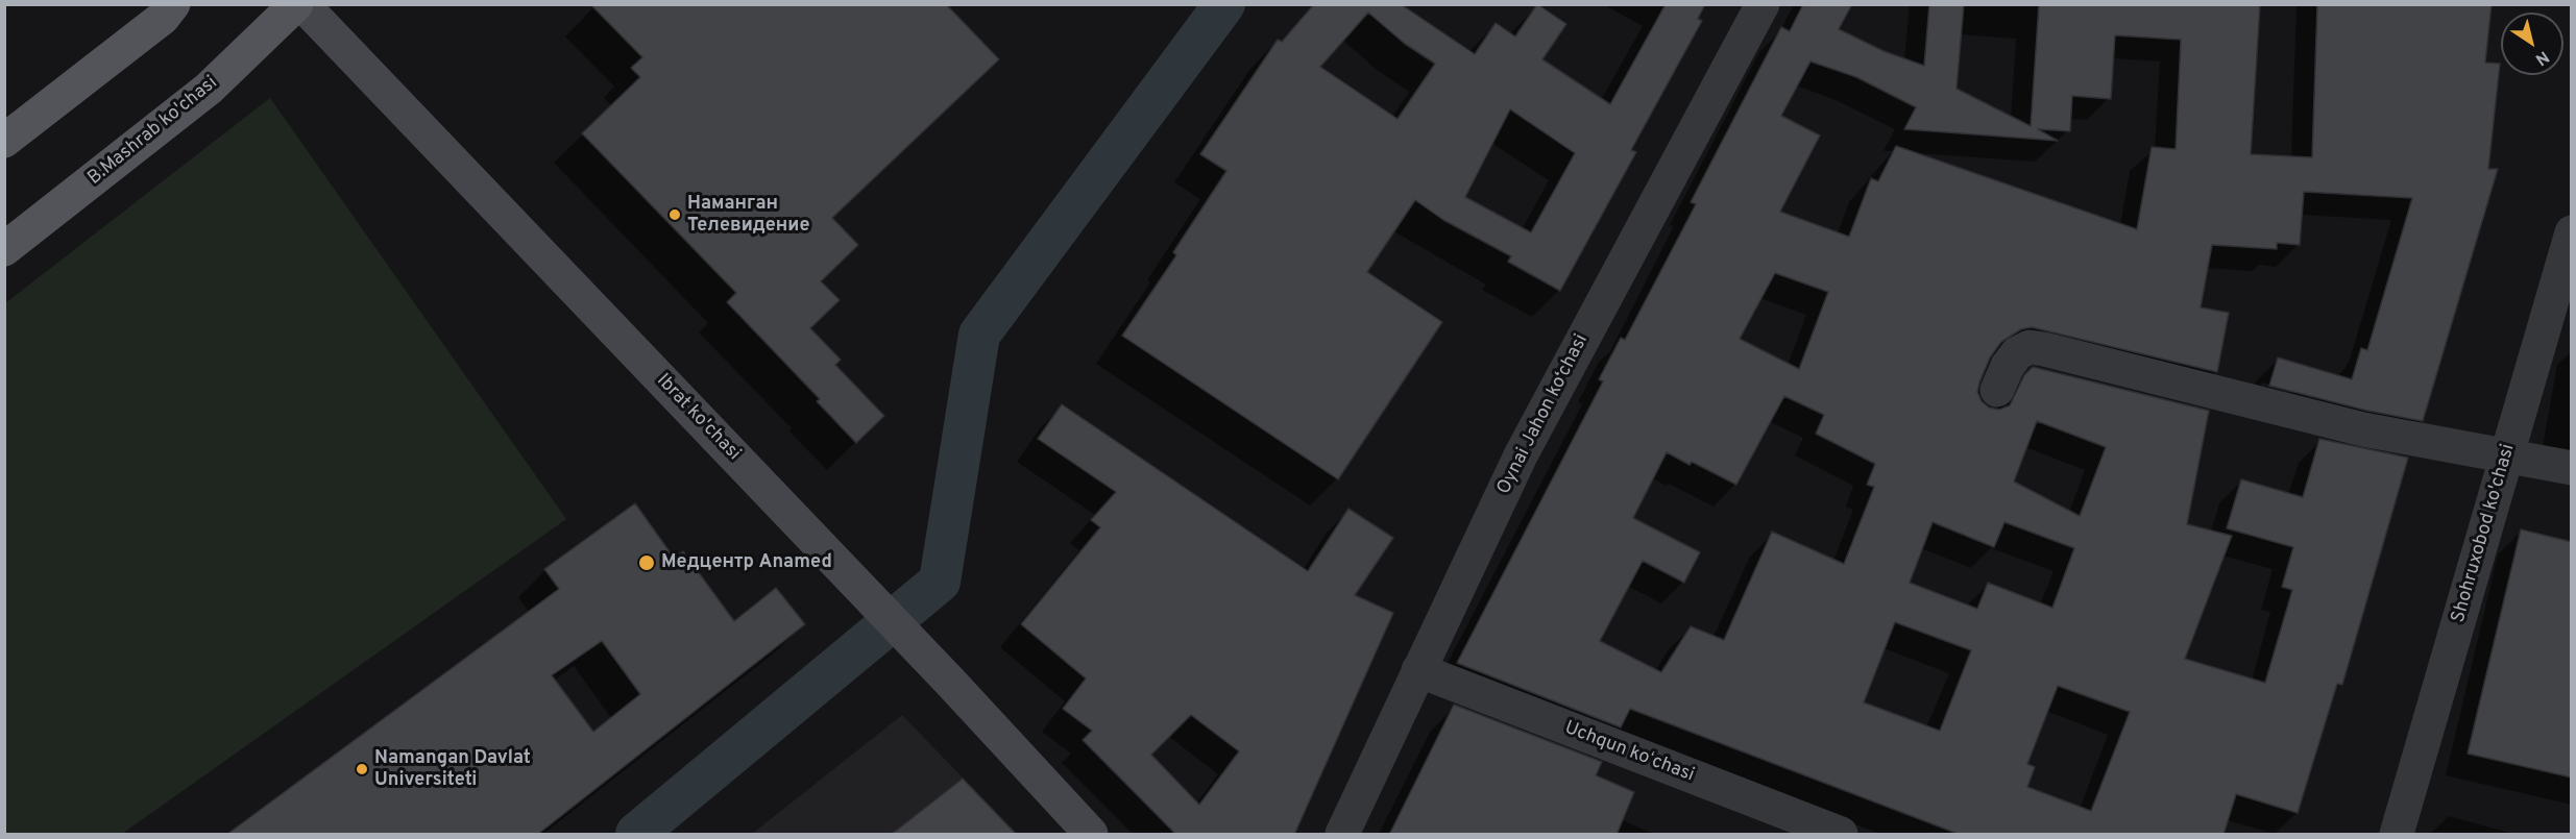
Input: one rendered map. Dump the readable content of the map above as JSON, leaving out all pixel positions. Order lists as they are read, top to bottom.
{
  "streets": {
    "main road": ["B.Mashrab ko'chasi", "Ibrat ko'chasi"],
    "street": ["Oynai Jahon ko‘chasi", "Shohruxobod ko'chasi", "Uchqun koʻchasi"]
  },
  "crossings": [
    ["Oynai Jahon ko‘chasi", "Uchqun koʻchasi"]
  ],
  "places": ["Наманган Телевидение", "Медцентр Anamed", "Namangan Davlat Universiteti"],
  "north": "bottom right"
}
